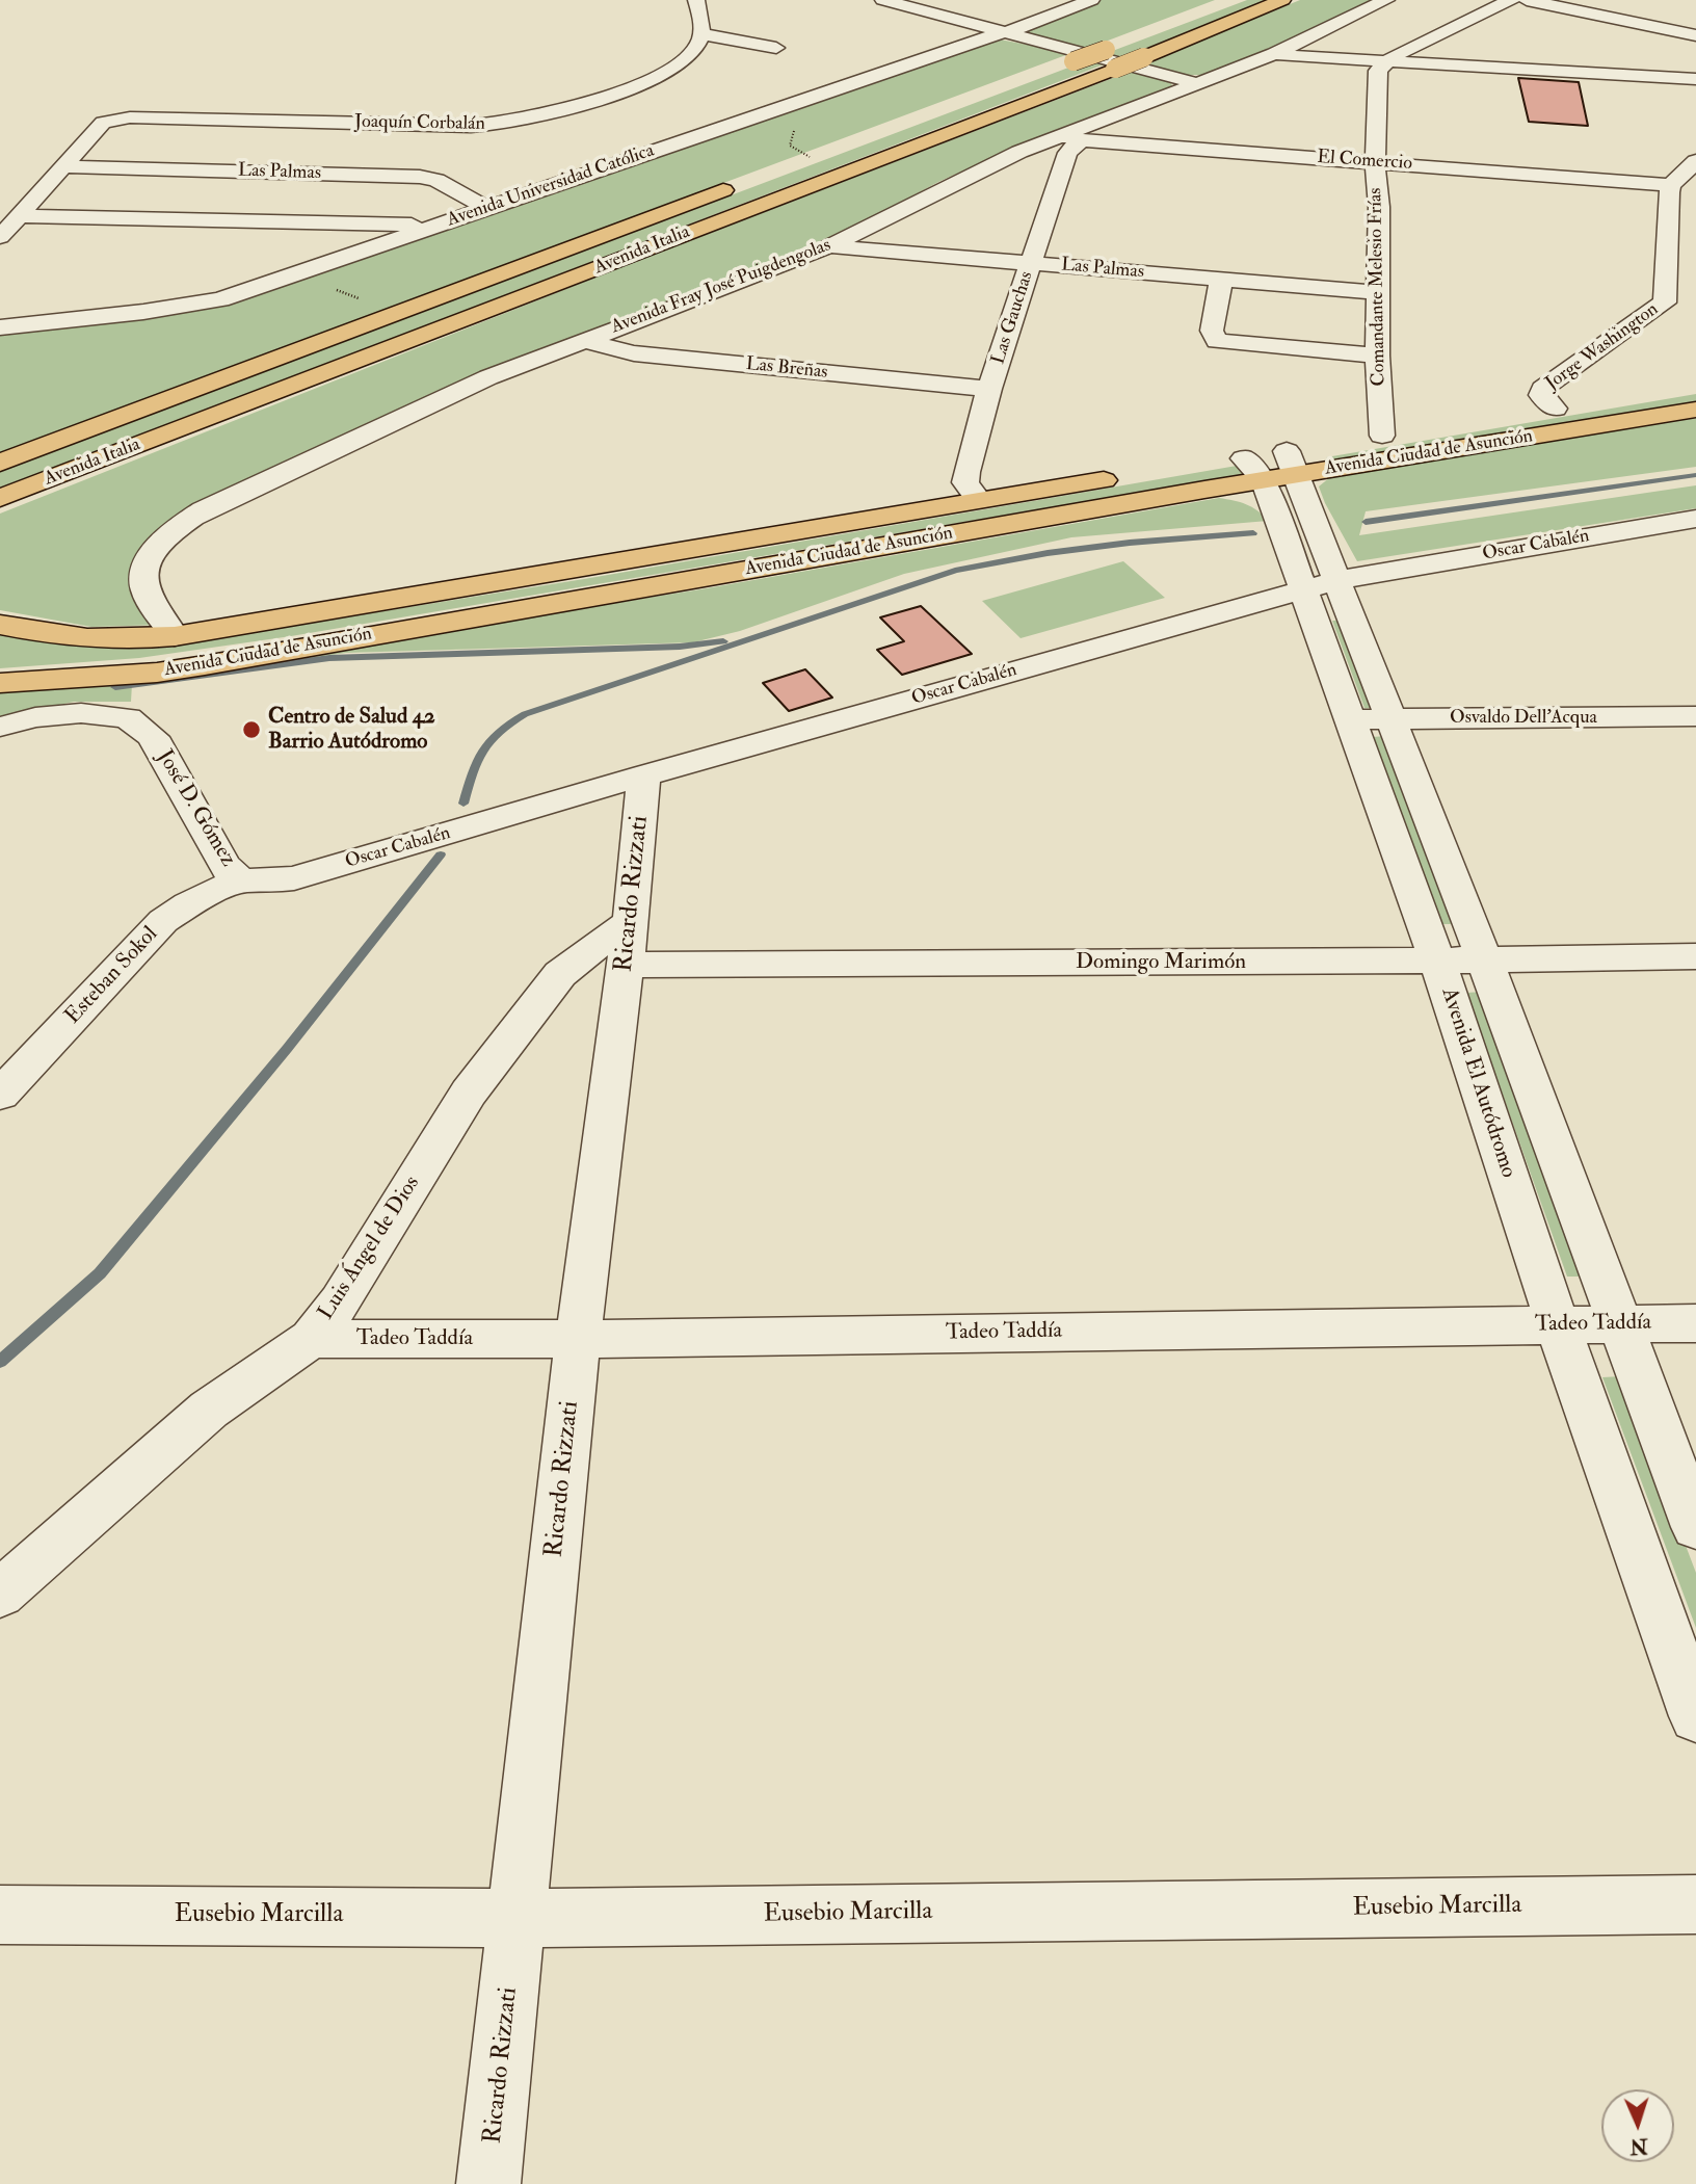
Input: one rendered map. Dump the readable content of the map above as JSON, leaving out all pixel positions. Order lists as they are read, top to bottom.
{
  "streets": {
    "main road": ["Avenida Italia", "Avenida Ciudad de Asunción"],
    "street": [
      "Joaquín Corbalán",
      "El Comercio",
      "Las Palmas",
      "Avenida Universidad Católica",
      "Avenida Fray José Puigdengolas",
      "Comandante Melesio Frías",
      "Las Gauchas",
      "Jorge Washington",
      "Las Breñas",
      "Oscar Cabalén",
      "Osvaldo Dell'Acqua",
      "José D. Gómez",
      "Ricardo Rizzati",
      "Domingo Marimón",
      "Esteban Sokol",
      "Avenida El Autódromo",
      "Luis Ángel de Dios",
      "Tadeo Taddía",
      "Eusebio Marcilla"
    ]
  },
  "crossings": [
    ["Joaquín Corbalán", "Las Palmas"],
    ["El Comercio", "Avenida Fray José Puigdengolas"],
    ["El Comercio", "Comandante Melesio Frías"],
    ["El Comercio", "Las Gauchas"],
    ["El Comercio", "Jorge Washington"],
    ["Las Palmas", "Avenida Universidad Católica"],
    ["Las Palmas", "Avenida Fray José Puigdengolas"],
    ["Las Palmas", "Comandante Melesio Frías"],
    ["Las Palmas", "Las Gauchas"],
    ["Avenida Fray José Puigdengolas", "Las Breñas"],
    ["Avenida Fray José Puigdengolas", "Avenida Ciudad de Asunción"],
    ["Comandante Melesio Frías", "Avenida Ciudad de Asunción"],
    ["Las Gauchas", "Las Breñas"],
    ["Las Gauchas", "Avenida Ciudad de Asunción"],
    ["Jorge Washington", "Avenida Ciudad de Asunción"],
    ["Avenida Ciudad de Asunción", "Avenida El Autódromo"],
    ["Oscar Cabalén", "José D. Gómez"],
    ["Oscar Cabalén", "Ricardo Rizzati"],
    ["Oscar Cabalén", "Esteban Sokol"],
    ["Oscar Cabalén", "Avenida El Autódromo"],
    ["Osvaldo Dell'Acqua", "Avenida El Autódromo"],
    ["José D. Gómez", "Esteban Sokol"],
    ["Ricardo Rizzati", "Domingo Marimón"],
    ["Ricardo Rizzati", "Luis Ángel de Dios"],
    ["Ricardo Rizzati", "Tadeo Taddía"],
    ["Ricardo Rizzati", "Eusebio Marcilla"],
    ["Domingo Marimón", "Avenida El Autódromo"],
    ["Domingo Marimón", "Luis Ángel de Dios"],
    ["Avenida El Autódromo", "Tadeo Taddía"],
    ["Luis Ángel de Dios", "Tadeo Taddía"]
  ],
  "places": ["Centro de Salud 42 Barrio Autódromo"],
  "north": "bottom"
}
